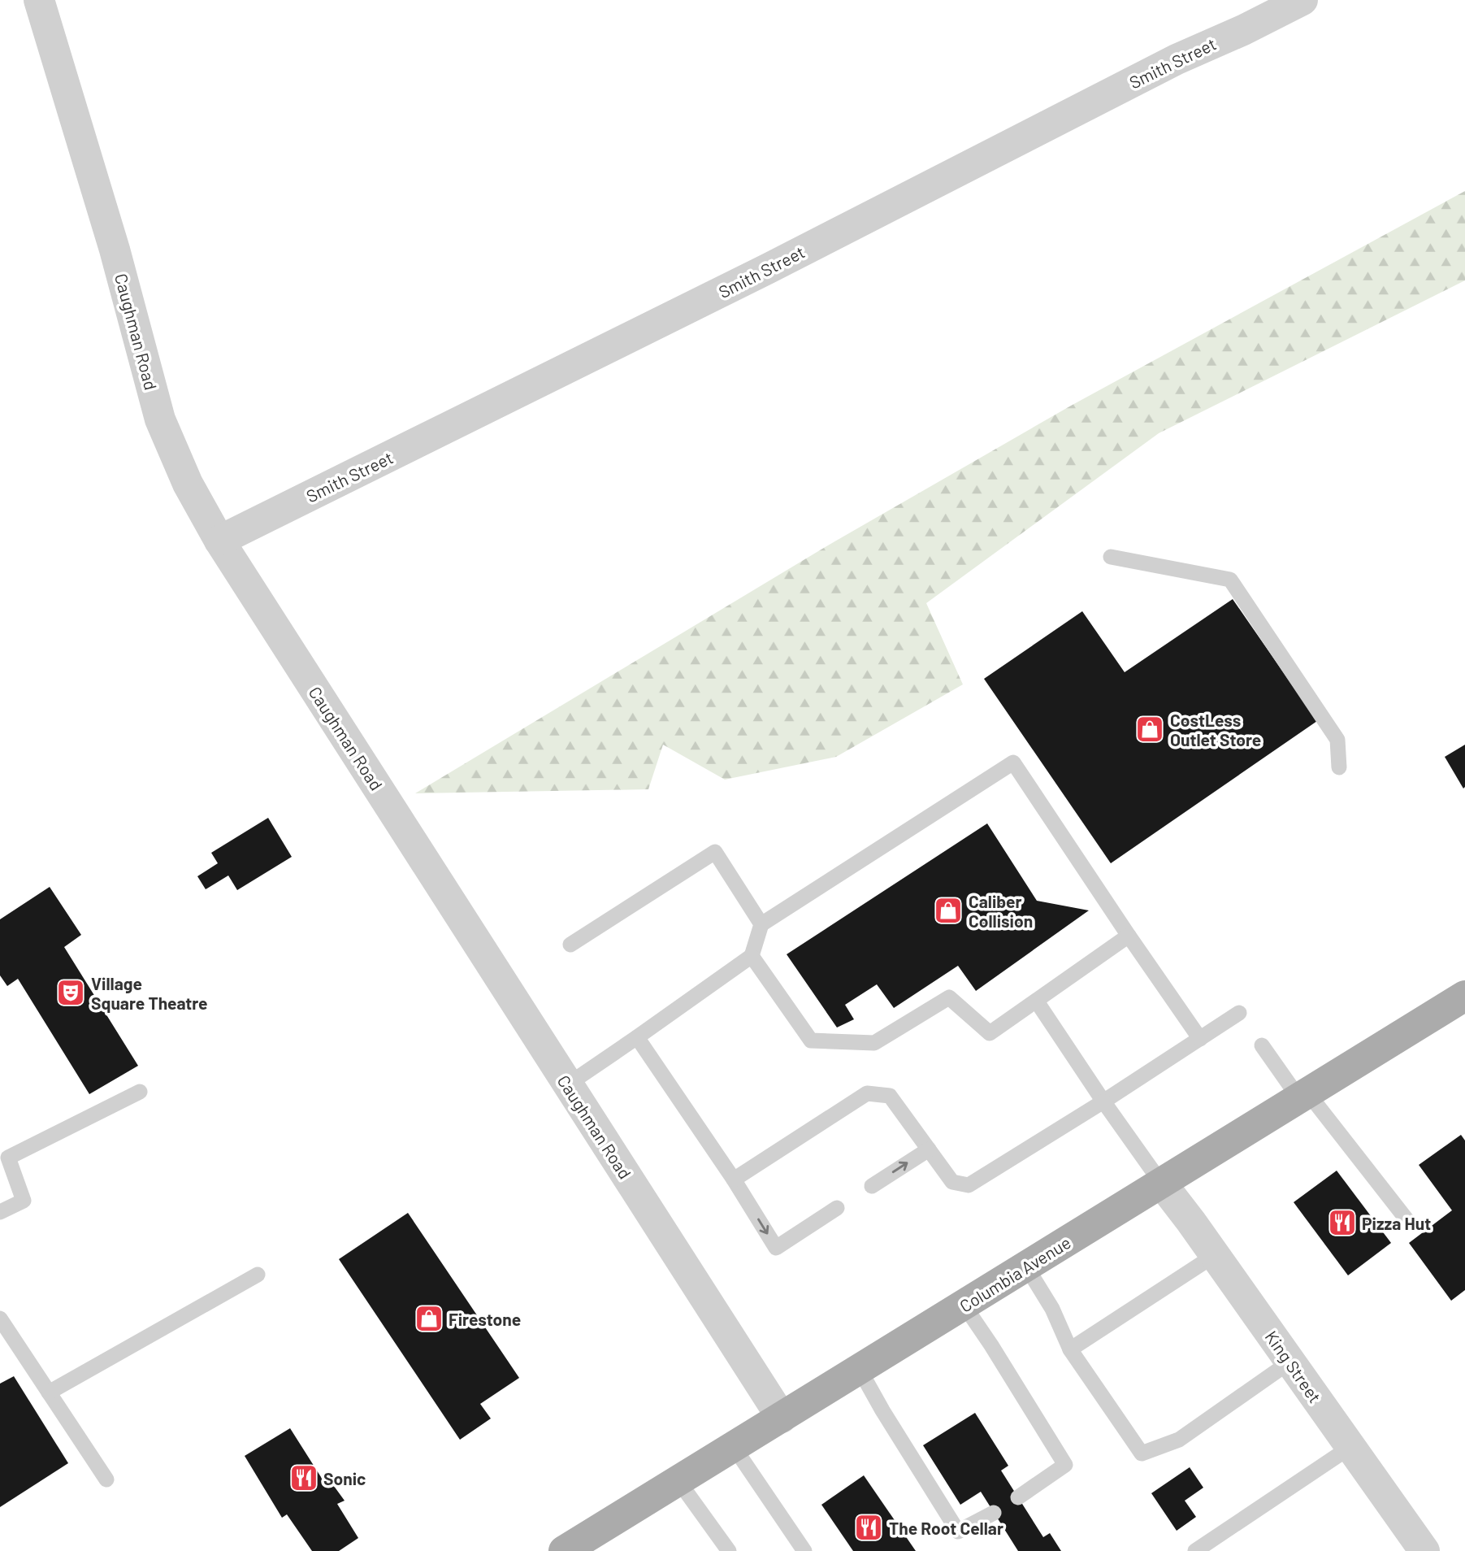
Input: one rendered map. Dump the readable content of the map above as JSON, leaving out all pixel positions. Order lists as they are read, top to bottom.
{
  "streets": {
    "main road": ["Columbia Avenue"],
    "street": ["Smith Street", "Caughman Road", "King Street"]
  },
  "crossings": [
    ["Smith Street", "Caughman Road"],
    ["Caughman Road", "Columbia Avenue"],
    ["Columbia Avenue", "King Street"]
  ],
  "places": {
    "shop": ["CostLess Outlet Store", "Caliber Collision", "Firestone"],
    "theatre": ["Village Square Theatre"],
    "restaurant": ["Pizza Hut", "Sonic", "The Root Cellar"]
  }
}
